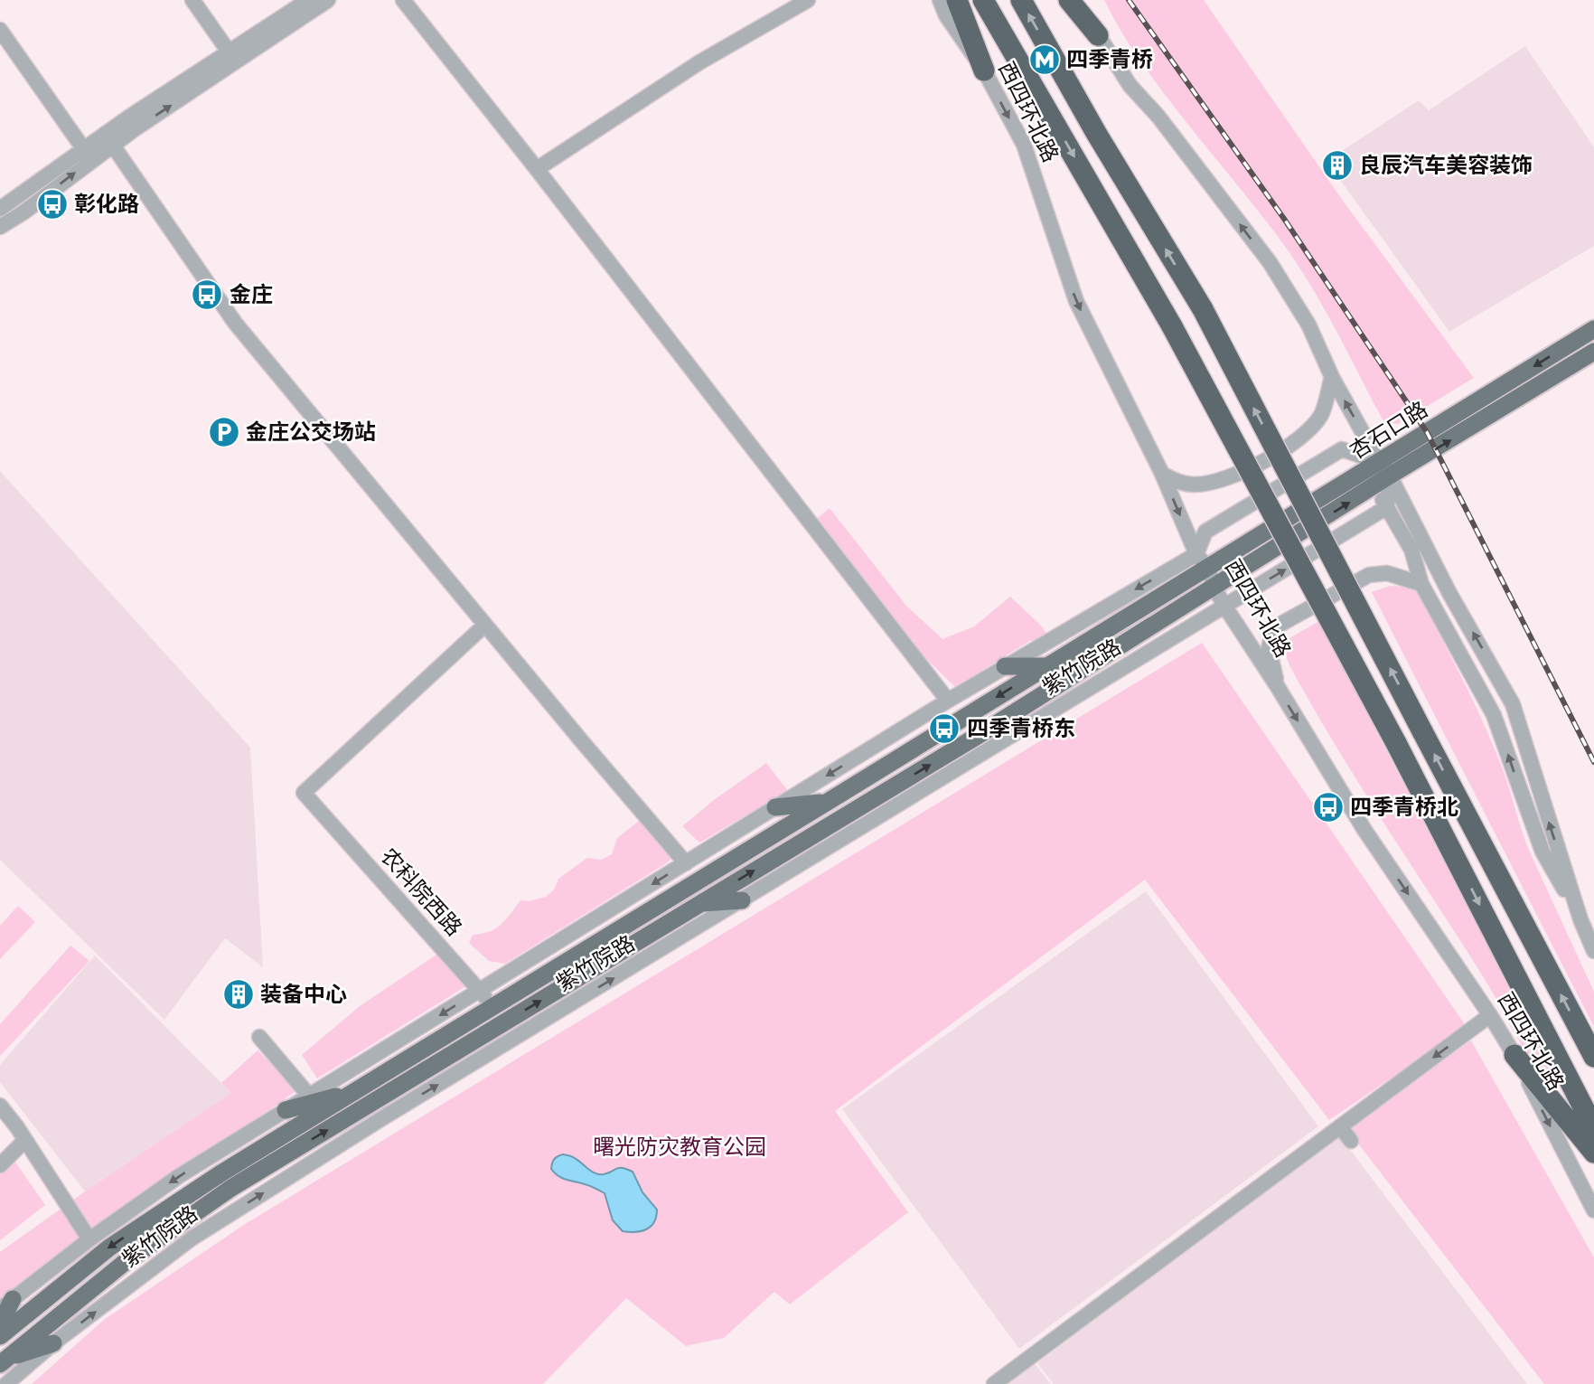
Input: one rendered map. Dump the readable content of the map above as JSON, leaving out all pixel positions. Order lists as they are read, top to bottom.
{
  "streets": {
    "highway": ["西四环北路"],
    "main road": ["杏石口路", "紫竹院路"],
    "street": ["农科院西路"]
  },
  "crossings": [
    ["西四环北路", "杏石口路"],
    ["西四环北路", "紫竹院路"],
    ["杏石口路", "紫竹院路"],
    ["紫竹院路", "农科院西路"]
  ],
  "parks": ["曙光防灾教育公园"],
  "places": {
    "metro station": ["四季青桥"],
    "building": ["良辰汽车美容装饰", "装备中心"],
    "bus stop": [
      "彰化路",
      "金庄",
      "四季青桥东",
      "四季青桥北"
    ],
    "parking": ["金庄公交场站"]
  }
}
